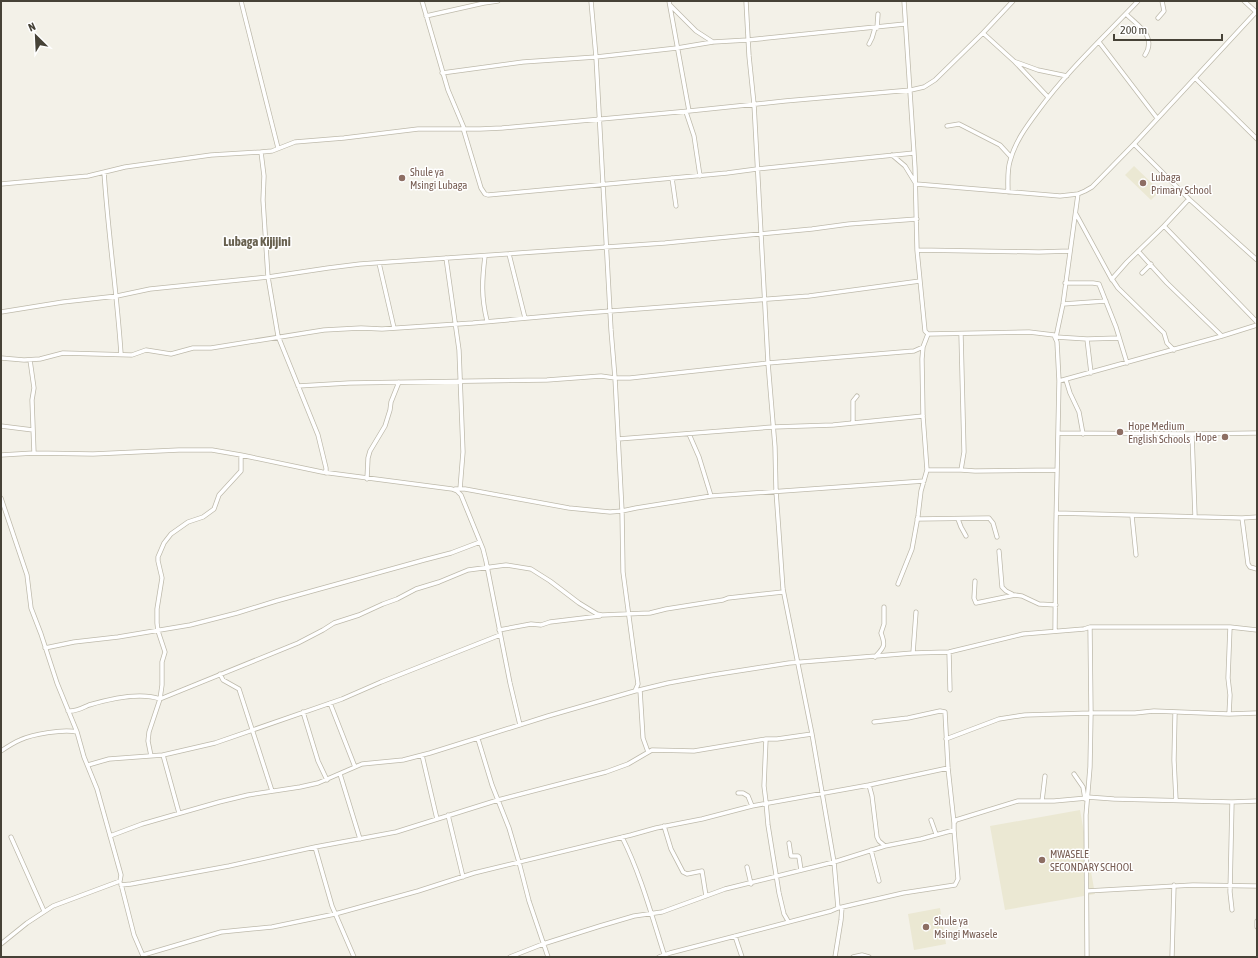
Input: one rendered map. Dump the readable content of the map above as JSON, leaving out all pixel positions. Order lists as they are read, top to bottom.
{
  "districts": ["Lubaga Kijijini"],
  "places": [
    "Shule ya Msingi Lubaga",
    "Lubaga Primary School",
    "Hope Medium English Schools",
    "Hope",
    "MWASELE SECONDARY SCHOOL",
    "Shule ya Msingi Mwasele"
  ],
  "scale_bar": "200 m",
  "north": "top left"
}
